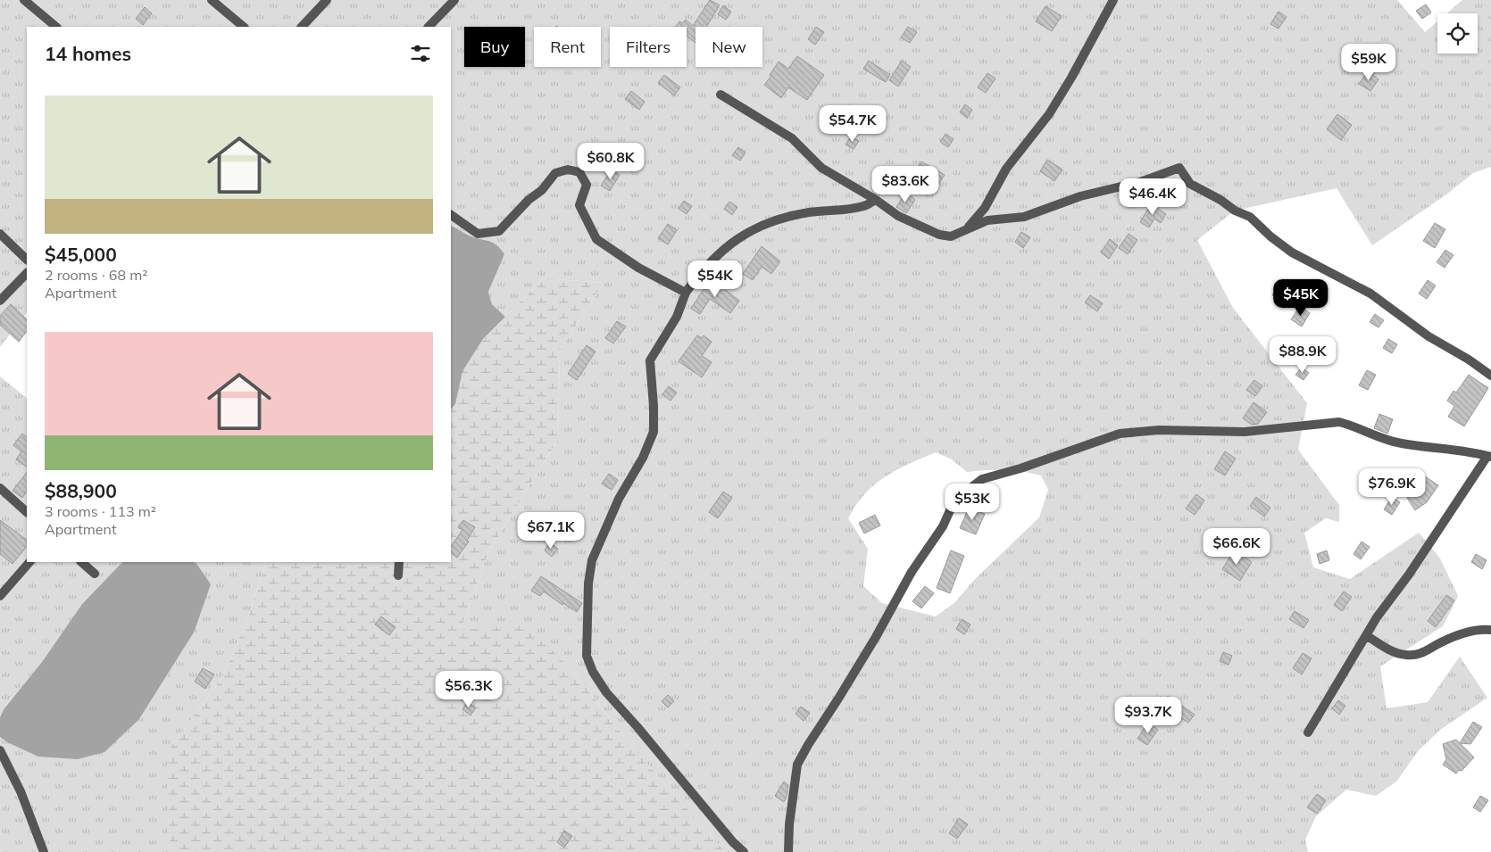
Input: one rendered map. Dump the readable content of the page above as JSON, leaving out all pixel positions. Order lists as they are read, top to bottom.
{
  "page": {
    "chip": [
      "Buy",
      "Rent",
      "Filters",
      "New"
    ],
    "heading": "14 homes",
    "price": [
      "$59K",
      "$54.7K",
      "$60.8K",
      "$83.6K",
      "$46.4K",
      "$54K",
      "$45K",
      "$88.9K",
      "$76.9K",
      "$53K",
      "$67.1K",
      "$66.6K",
      "$56.3K",
      "$93.7K"
    ],
    "list": [
      {
        "name": "$45,000",
        "note": "2 rooms · 68 m² · Apartment"
      },
      {
        "name": "$88,900",
        "note": "3 rooms · 113 m² · Apartment"
      }
    ]
  }
}
